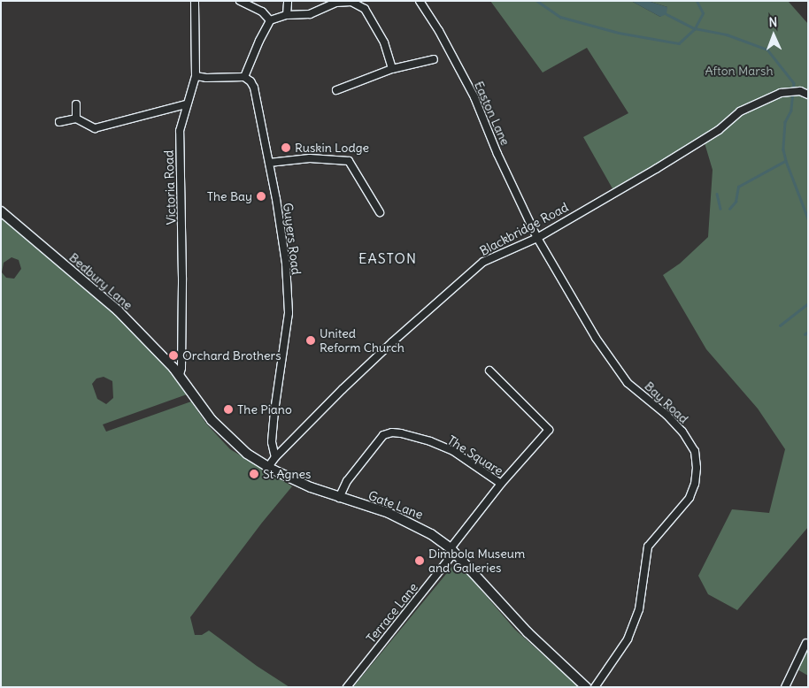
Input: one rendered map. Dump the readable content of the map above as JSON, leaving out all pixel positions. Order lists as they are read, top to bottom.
{
  "streets": {
    "street": [
      "Easton Lane",
      "Victoria Road",
      "Blackbridge Road",
      "Guyers Road",
      "Bedbury Lane",
      "Bay Road",
      "The Square",
      "Gate Lane",
      "Terrace Lane"
    ]
  },
  "crossings": [
    ["Easton Lane", "Blackbridge Road"],
    ["Easton Lane", "Bay Road"],
    ["Victoria Road", "Bedbury Lane"],
    ["Victoria Road", "Gate Lane"],
    ["Blackbridge Road", "Guyers Road"],
    ["Blackbridge Road", "Bay Road"],
    ["Blackbridge Road", "Gate Lane"],
    ["Bedbury Lane", "Gate Lane"],
    ["The Square", "Gate Lane"],
    ["The Square", "Terrace Lane"],
    ["Gate Lane", "Terrace Lane"]
  ],
  "districts": ["EASTON"],
  "parks": ["Afton Marsh"],
  "places": [
    "Ruskin Lodge",
    "The Bay",
    "United Reform Church",
    "Orchard Brothers",
    "The Piano",
    "St Agnes",
    "Dimbola Museum and Galleries"
  ],
  "north": "top"
}
